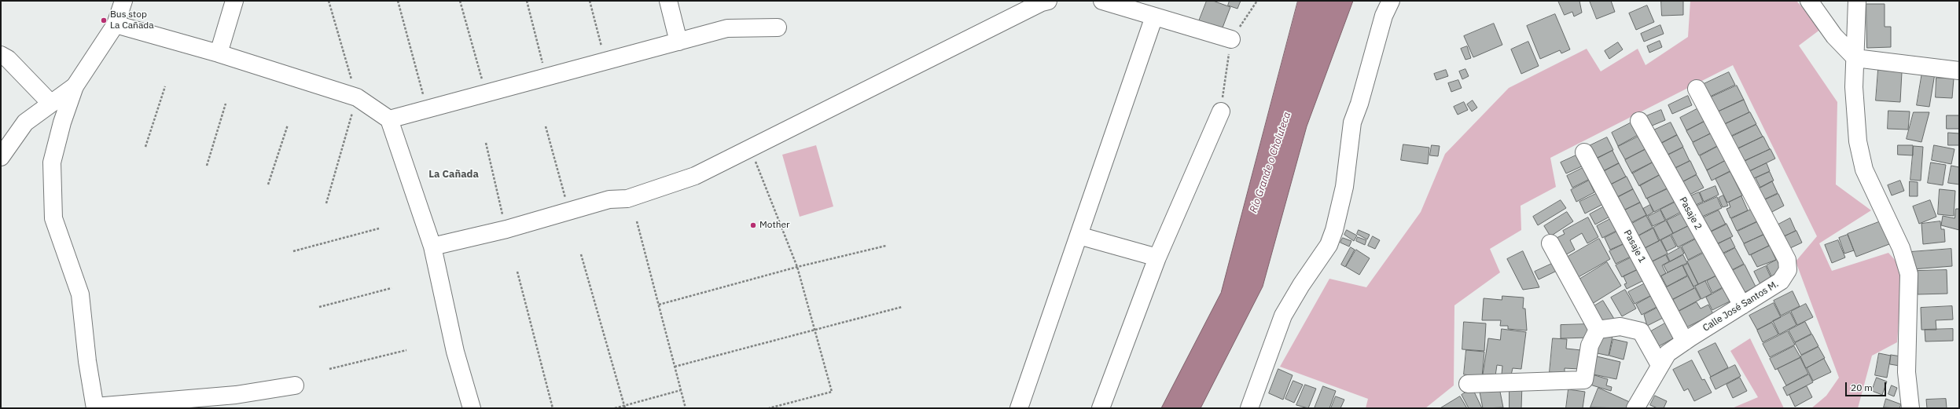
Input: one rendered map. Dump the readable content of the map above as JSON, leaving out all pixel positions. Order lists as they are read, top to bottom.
{
  "streets": {
    "street": ["Pasaje 2", "Pasaje 1", "Calle José Santos M."]
  },
  "crossings": [
    ["Pasaje 2", "Calle José Santos M."],
    ["Pasaje 1", "Calle José Santos M."]
  ],
  "districts": ["La Cañada"],
  "water": ["Río Grande o Choluteca"],
  "places": ["Bus stop La Cañada", "Mother"],
  "scale_bar": "20 m"
}
